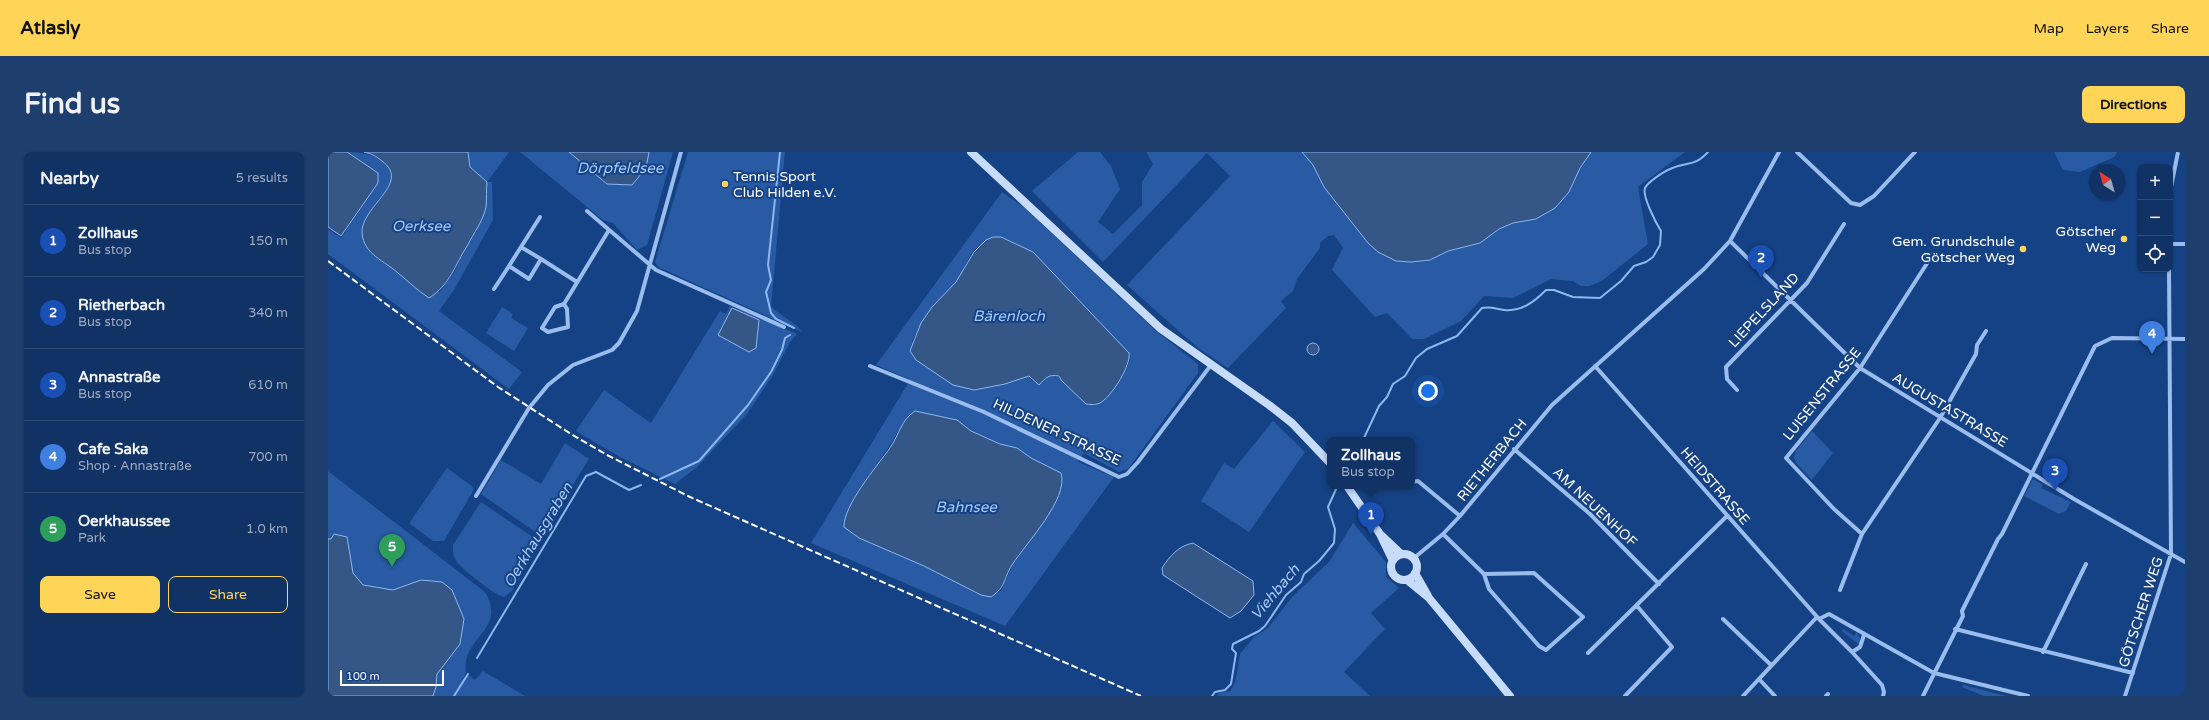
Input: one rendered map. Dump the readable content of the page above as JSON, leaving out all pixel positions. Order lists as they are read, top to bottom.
{
  "streets": {
    "street": [
      "LIEPELSLAND",
      "LUISENSTRASSE",
      "AUGUSTASTRASSE",
      "HILDENER STRASSE",
      "RIETHERBACH",
      "HEIDSTRASSE",
      "AM NEUENHOF",
      "GÖTSCHER WEG"
    ]
  },
  "crossings": [
    ["LIEPELSLAND", "AUGUSTASTRASSE"],
    ["LUISENSTRASSE", "AUGUSTASTRASSE"],
    ["AUGUSTASTRASSE", "RIETHERBACH"],
    ["AUGUSTASTRASSE", "GÖTSCHER WEG"],
    ["RIETHERBACH", "HEIDSTRASSE"],
    ["RIETHERBACH", "AM NEUENHOF"]
  ],
  "water": [
    "Dörpfeldsee",
    "Oerksee",
    "Bärenloch",
    "Bahnsee",
    "Oerkhausgraben",
    "Viehbach"
  ],
  "places": ["Tennis Sport Club Hilden e.V.", "Götscher Weg", "Gem. Grundschule Götscher Weg"],
  "scale_bar": "100 m",
  "north": "top left",
  "page": {
    "header": "Atlasly",
    "nav": ["Map", "Layers", "Share"],
    "buttons": [
      "Directions",
      ["Save", "Share"]
    ],
    "title": "Find us",
    "heading": ["Nearby", "5 results"],
    "map_buttons": ["+", "−"],
    "list": [
      {
        "mark": "1",
        "name": "Zollhaus",
        "note": "Bus stop",
        "value": "150 m"
      },
      {
        "mark": "2",
        "name": "Rietherbach",
        "note": "Bus stop",
        "value": "340 m"
      },
      {
        "mark": "3",
        "name": "Annastraße",
        "note": "Bus stop",
        "value": "610 m"
      },
      {
        "mark": "4",
        "name": "Cafe Saka",
        "note": "Shop · Annastraße",
        "value": "700 m"
      },
      {
        "mark": "5",
        "name": "Oerkhaussee",
        "note": "Park",
        "value": "1.0 km"
      }
    ],
    "pins": [
      "2",
      "4",
      "3",
      "1",
      "5"
    ],
    "popup": ["Zollhaus", "Bus stop"],
    "scale": "100 m"
  }
}
